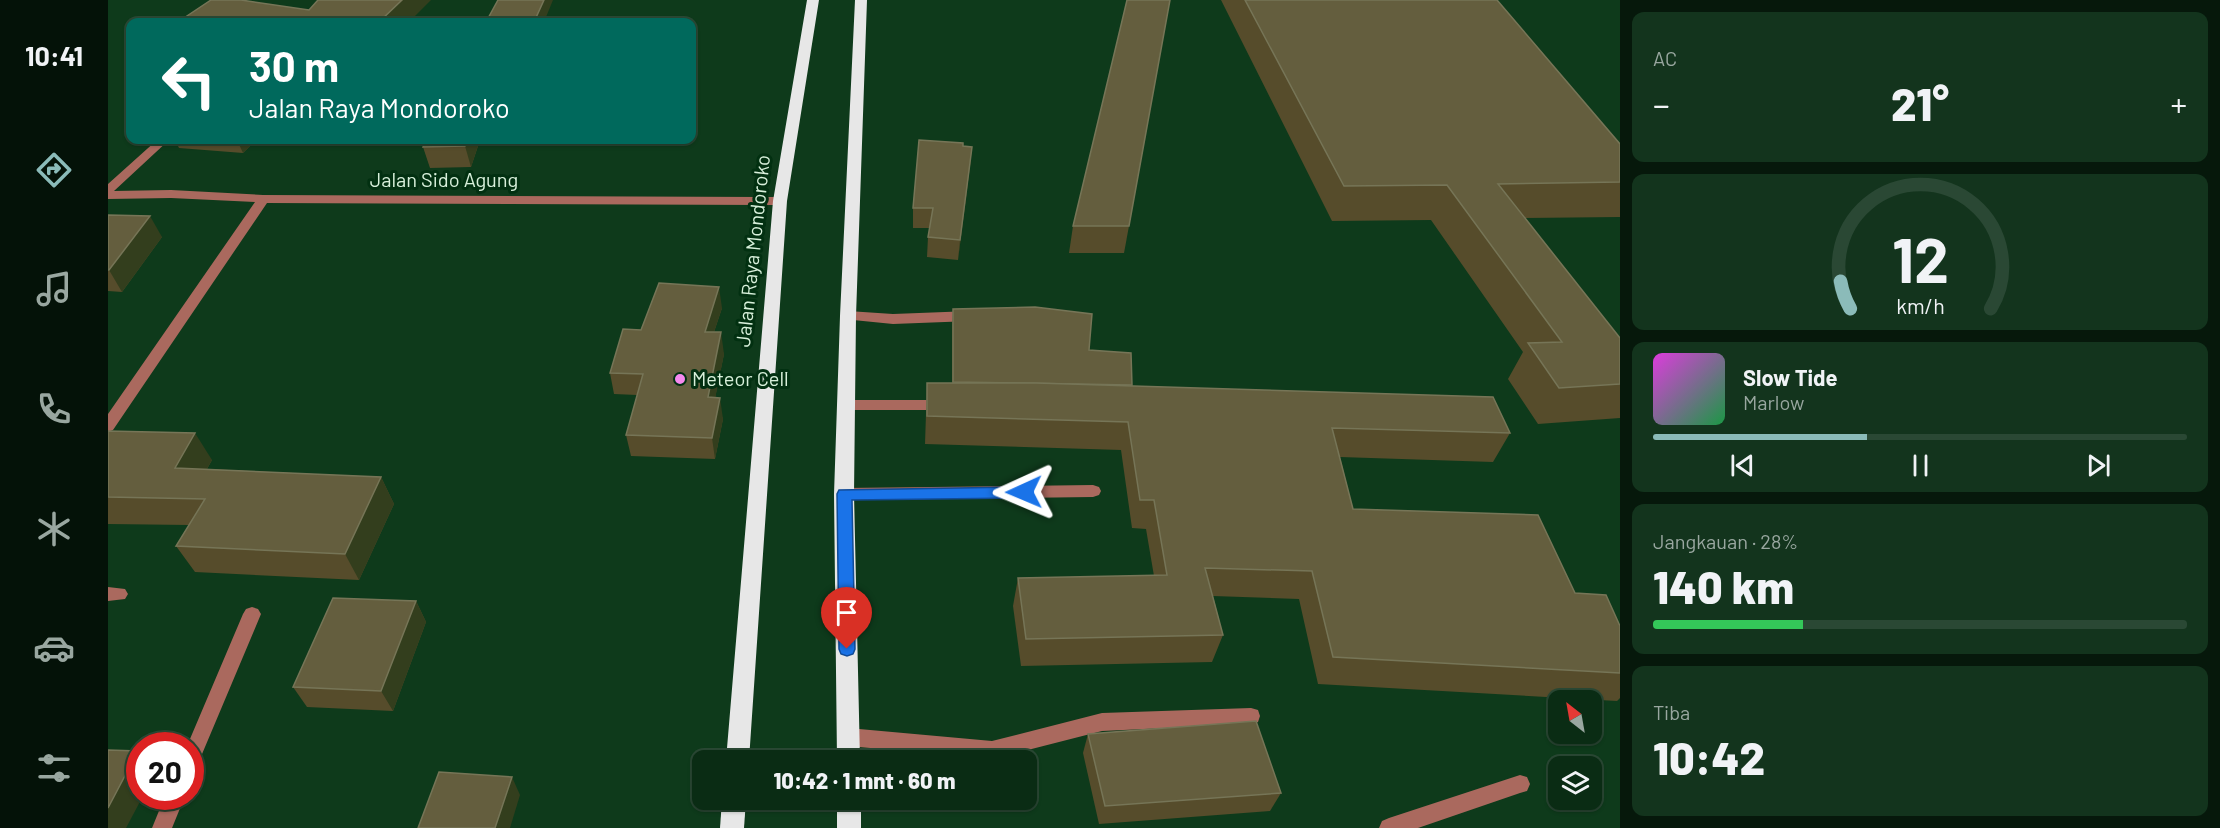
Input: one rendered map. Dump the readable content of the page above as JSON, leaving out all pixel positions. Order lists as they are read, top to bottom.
{
  "streets": {
    "highway": ["Jalan Raya Mondoroko"],
    "street": ["Jalan Sido Agung"]
  },
  "crossings": [
    ["Jalan Sido Agung", "Jalan Raya Mondoroko"]
  ],
  "places": ["Meteor Cell"],
  "north": "top left",
  "page": {
    "tabs": "10:41",
    "tile": [
      "AC",
      ["Jangkauan · 28%", "140 km"],
      ["Tiba", "10:42"]
    ],
    "turn": ["30 m", "Jalan Raya Mondoroko"],
    "heat": ["−", "21°", "+"],
    "song": ["Slow Tide", "Marlow"],
    "limit": "20",
    "trip": "10:42 · 1 mnt · 60 m",
    "gauge": ["12", "km/h"]
  }
}
